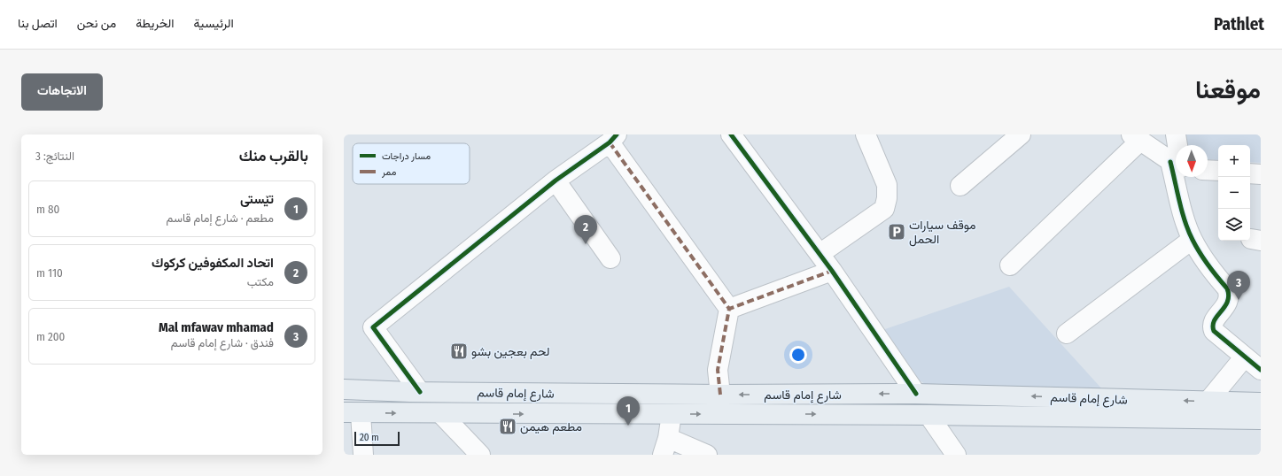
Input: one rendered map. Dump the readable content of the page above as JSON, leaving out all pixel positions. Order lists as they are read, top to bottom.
{
  "streets": {
    "main road": ["شارع إمام قاسم"]
  },
  "places": {
    "parking": ["موقف سيارات الحمل"],
    "restaurant": ["لحم بعجين بشو", "مطعم هيمن"]
  },
  "legend": ["مسار دراجات", "ممر"],
  "scale_bar": "20 m",
  "north": "bottom",
  "page": {
    "header": "Pathlet",
    "nav": [
      "الرئيسية",
      "الخريطة",
      "من نحن",
      "اتصل بنا"
    ],
    "title": "موقعنا",
    "buttons": "الاتجاهات",
    "heading": ["بالقرب منك", "النتائج: 3"],
    "map_buttons": ["+", "−"],
    "list": [
      {
        "mark": "1",
        "name": "تێستی",
        "note": "مطعم · شارع إمام قاسم",
        "value": "80 m"
      },
      {
        "mark": "2",
        "name": "اتحاد المكفوفين كركوك",
        "note": "مكتب",
        "value": "110 m"
      },
      {
        "mark": "3",
        "name": "Mal mfawav mhamad",
        "note": "فندق · شارع إمام قاسم",
        "value": "200 m"
      }
    ],
    "pins": ["2", "3", "1"],
    "scale": "20 m"
  }
}
